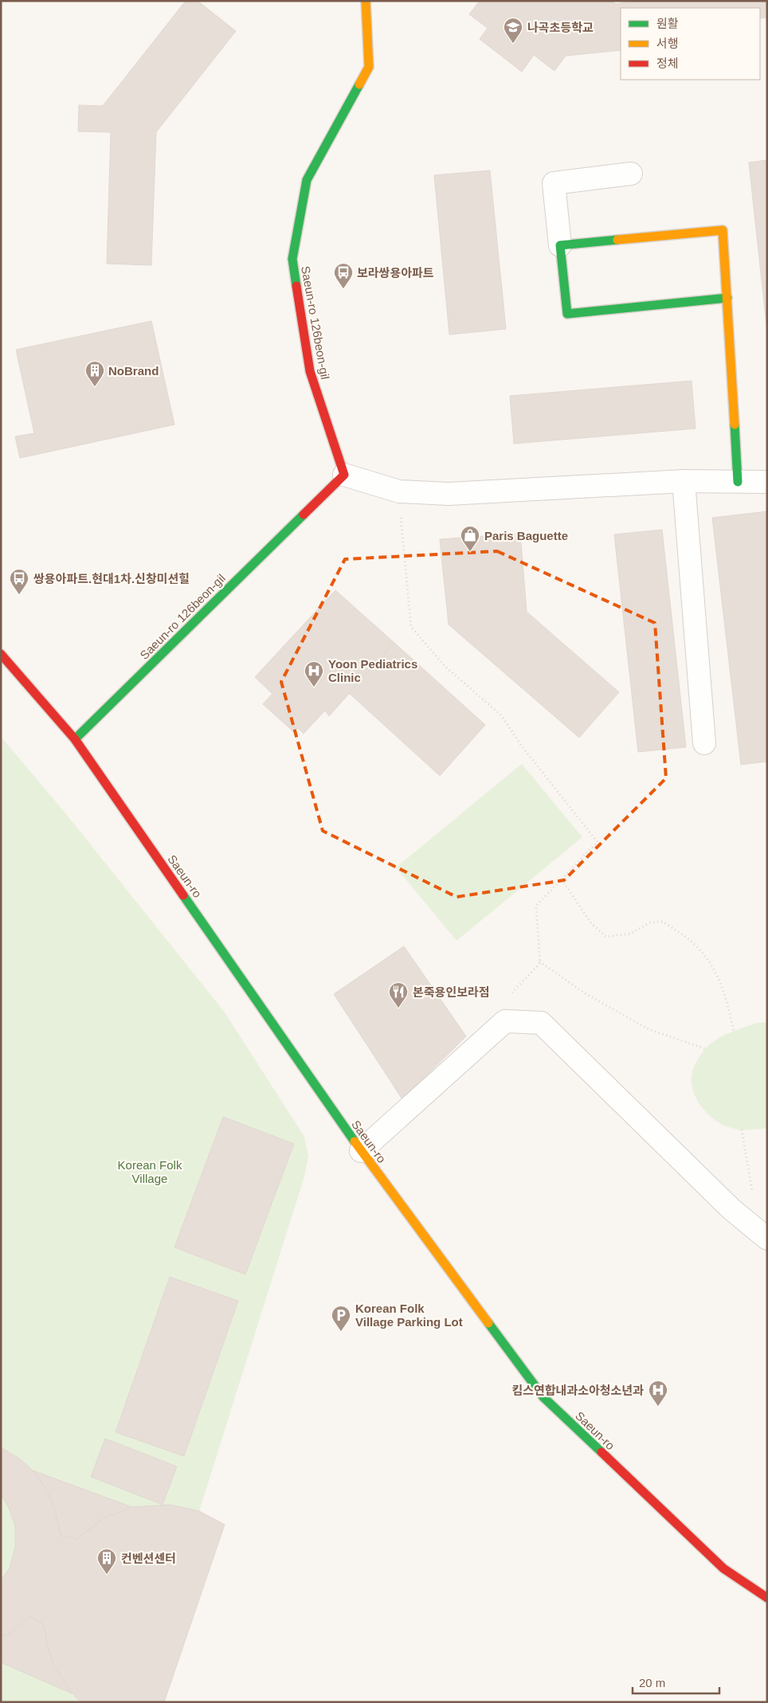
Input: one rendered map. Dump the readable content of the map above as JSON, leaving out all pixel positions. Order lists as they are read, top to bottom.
{
  "streets": {
    "street": ["Saeun-ro 126beon-gil", "Saeun-ro"]
  },
  "crossings": [
    ["Saeun-ro 126beon-gil", "Saeun-ro"]
  ],
  "parks": ["Korean Folk Village"],
  "places": {
    "school or university": ["나곡초등학교"],
    "bus stop": ["보라쌍용아파트", "쌍용아파트.현대1차.신창미션힐"],
    "building": ["NoBrand", "컨벤션센터"],
    "shop": ["Paris Baguette"],
    "hospital": ["Yoon Pediatrics Clinic", "킴스연합내과소아청소년과"],
    "restaurant": ["본죽용인보라점"],
    "parking": ["Korean Folk Village Parking Lot"]
  },
  "legend": ["원활", "서행", "정체"],
  "scale_bar": "20 m"
}
